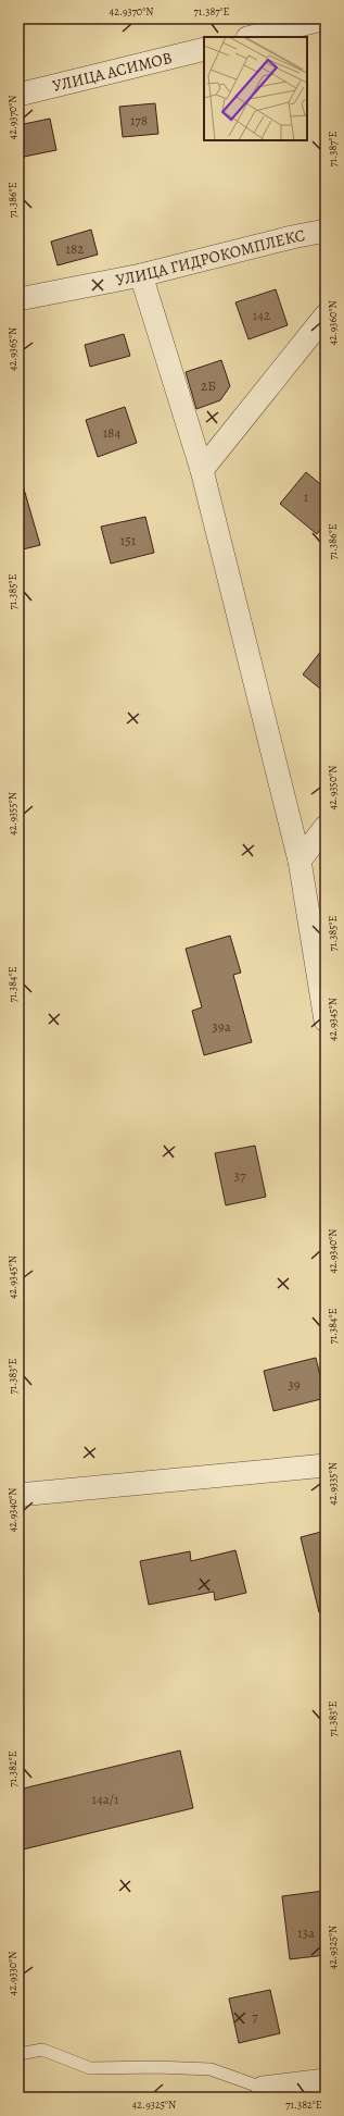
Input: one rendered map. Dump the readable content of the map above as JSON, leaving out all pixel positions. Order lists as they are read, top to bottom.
{
  "streets": {
    "street": ["УЛИЦА АСИМОВ", "УЛИЦА ГИДРОКОМПЛЕКС"]
  },
  "house_numbers": [
    "178",
    "182",
    "142",
    "2Б",
    "184",
    "1",
    "151",
    "39а",
    "37",
    "39",
    "14а/1",
    "13а",
    "7"
  ],
  "coordinates": [
    "42.9370°N",
    "71.387°E",
    "71.386°E",
    "42.9360°N",
    "42.9365°N",
    "71.385°E",
    "42.9350°N",
    "42.9355°N",
    "71.384°E",
    "42.9345°N",
    "42.9340°N",
    "71.383°E",
    "42.9335°N",
    "71.382°E",
    "42.9325°N",
    "42.9330°N"
  ]
}
